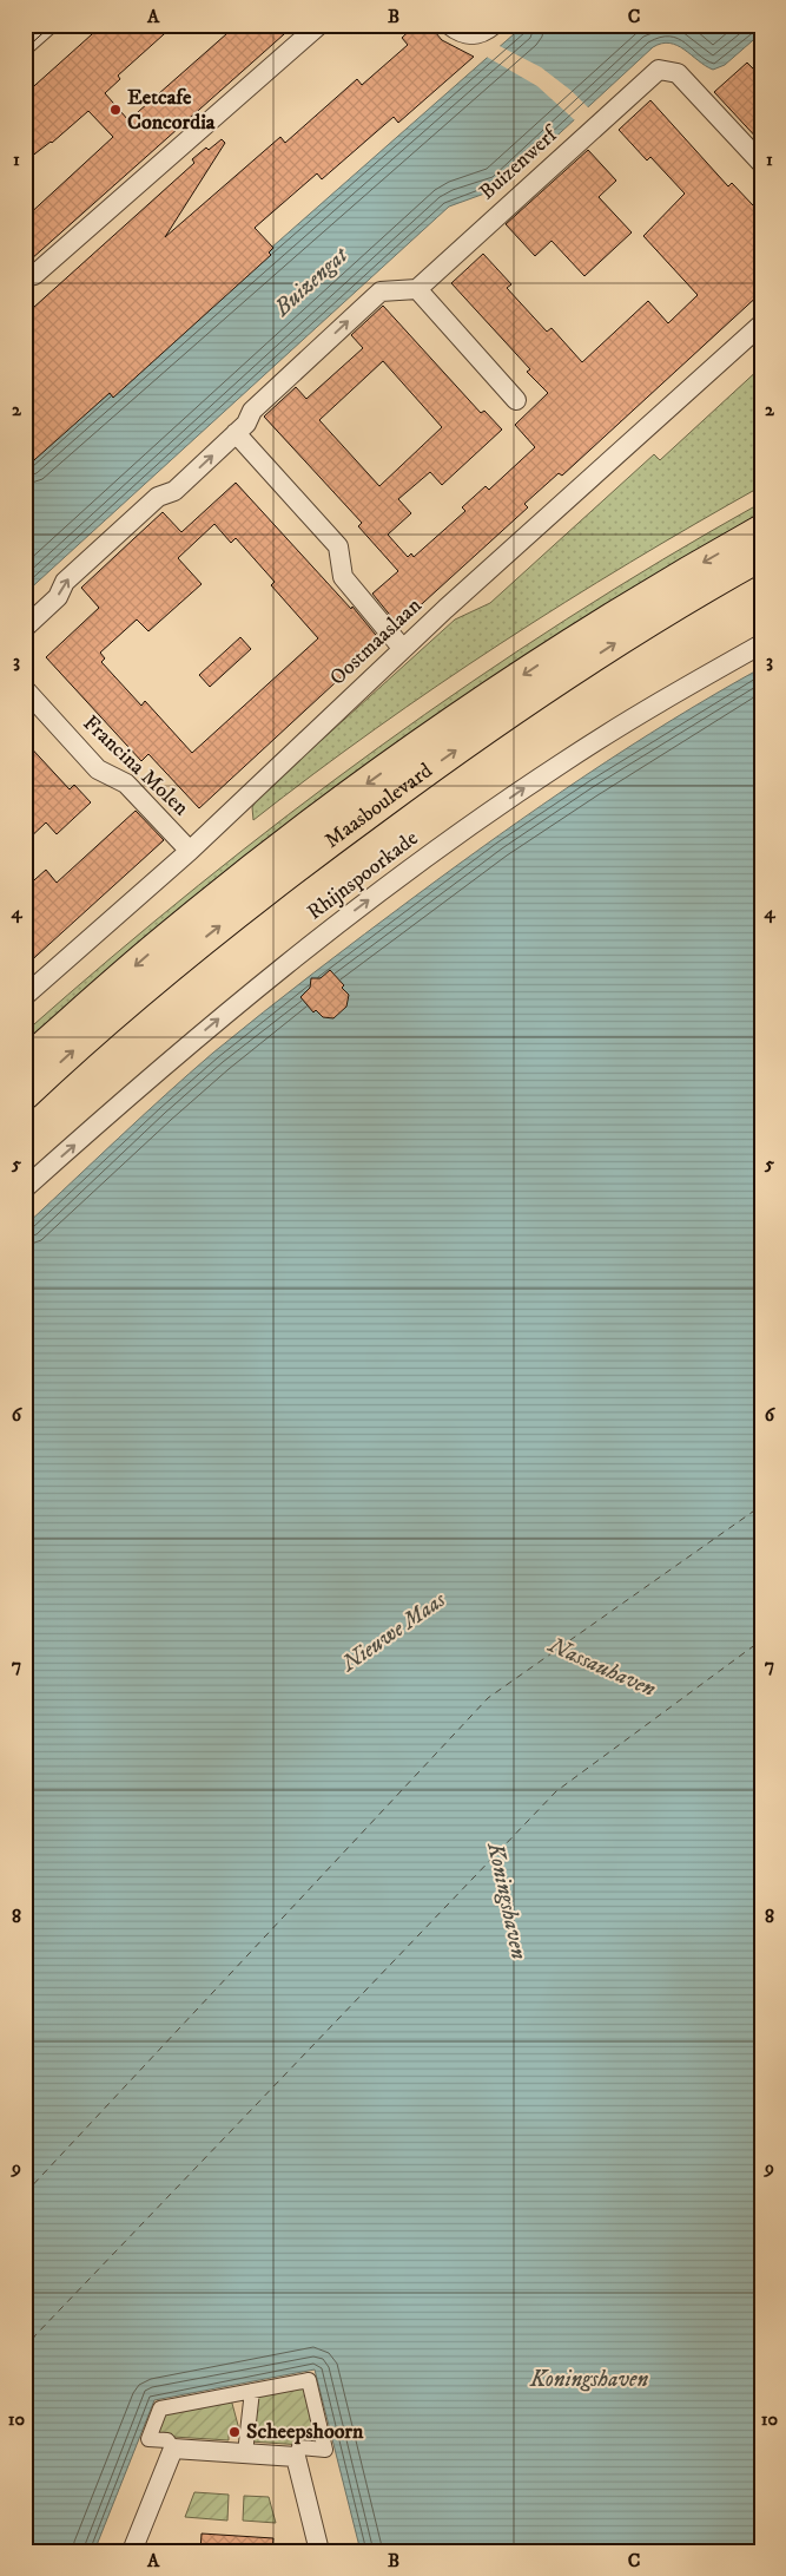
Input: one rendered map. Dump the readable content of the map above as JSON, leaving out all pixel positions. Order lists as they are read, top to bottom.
{
  "streets": {
    "main road": ["Maasboulevard"],
    "street": [
      "Buizenwerf",
      "Oostmaaslaan",
      "Francina Molen",
      "Rhijnspoorkade"
    ]
  },
  "crossings": [
    ["Oostmaaslaan", "Francina Molen"]
  ],
  "one_way": ["Rhijnspoorkade"],
  "water": [
    "Buizengat",
    "Nieuwe Maas",
    "Nassauhaven",
    "Koningshaven"
  ],
  "places": ["Eetcafe Concordia", "Scheepshoorn"],
  "grid": {
    "columns": ["A", "B", "C"],
    "rows": [
      "1",
      "2",
      "3",
      "4",
      "5",
      "6",
      "7",
      "8",
      "9",
      "10"
    ]
  }
}
